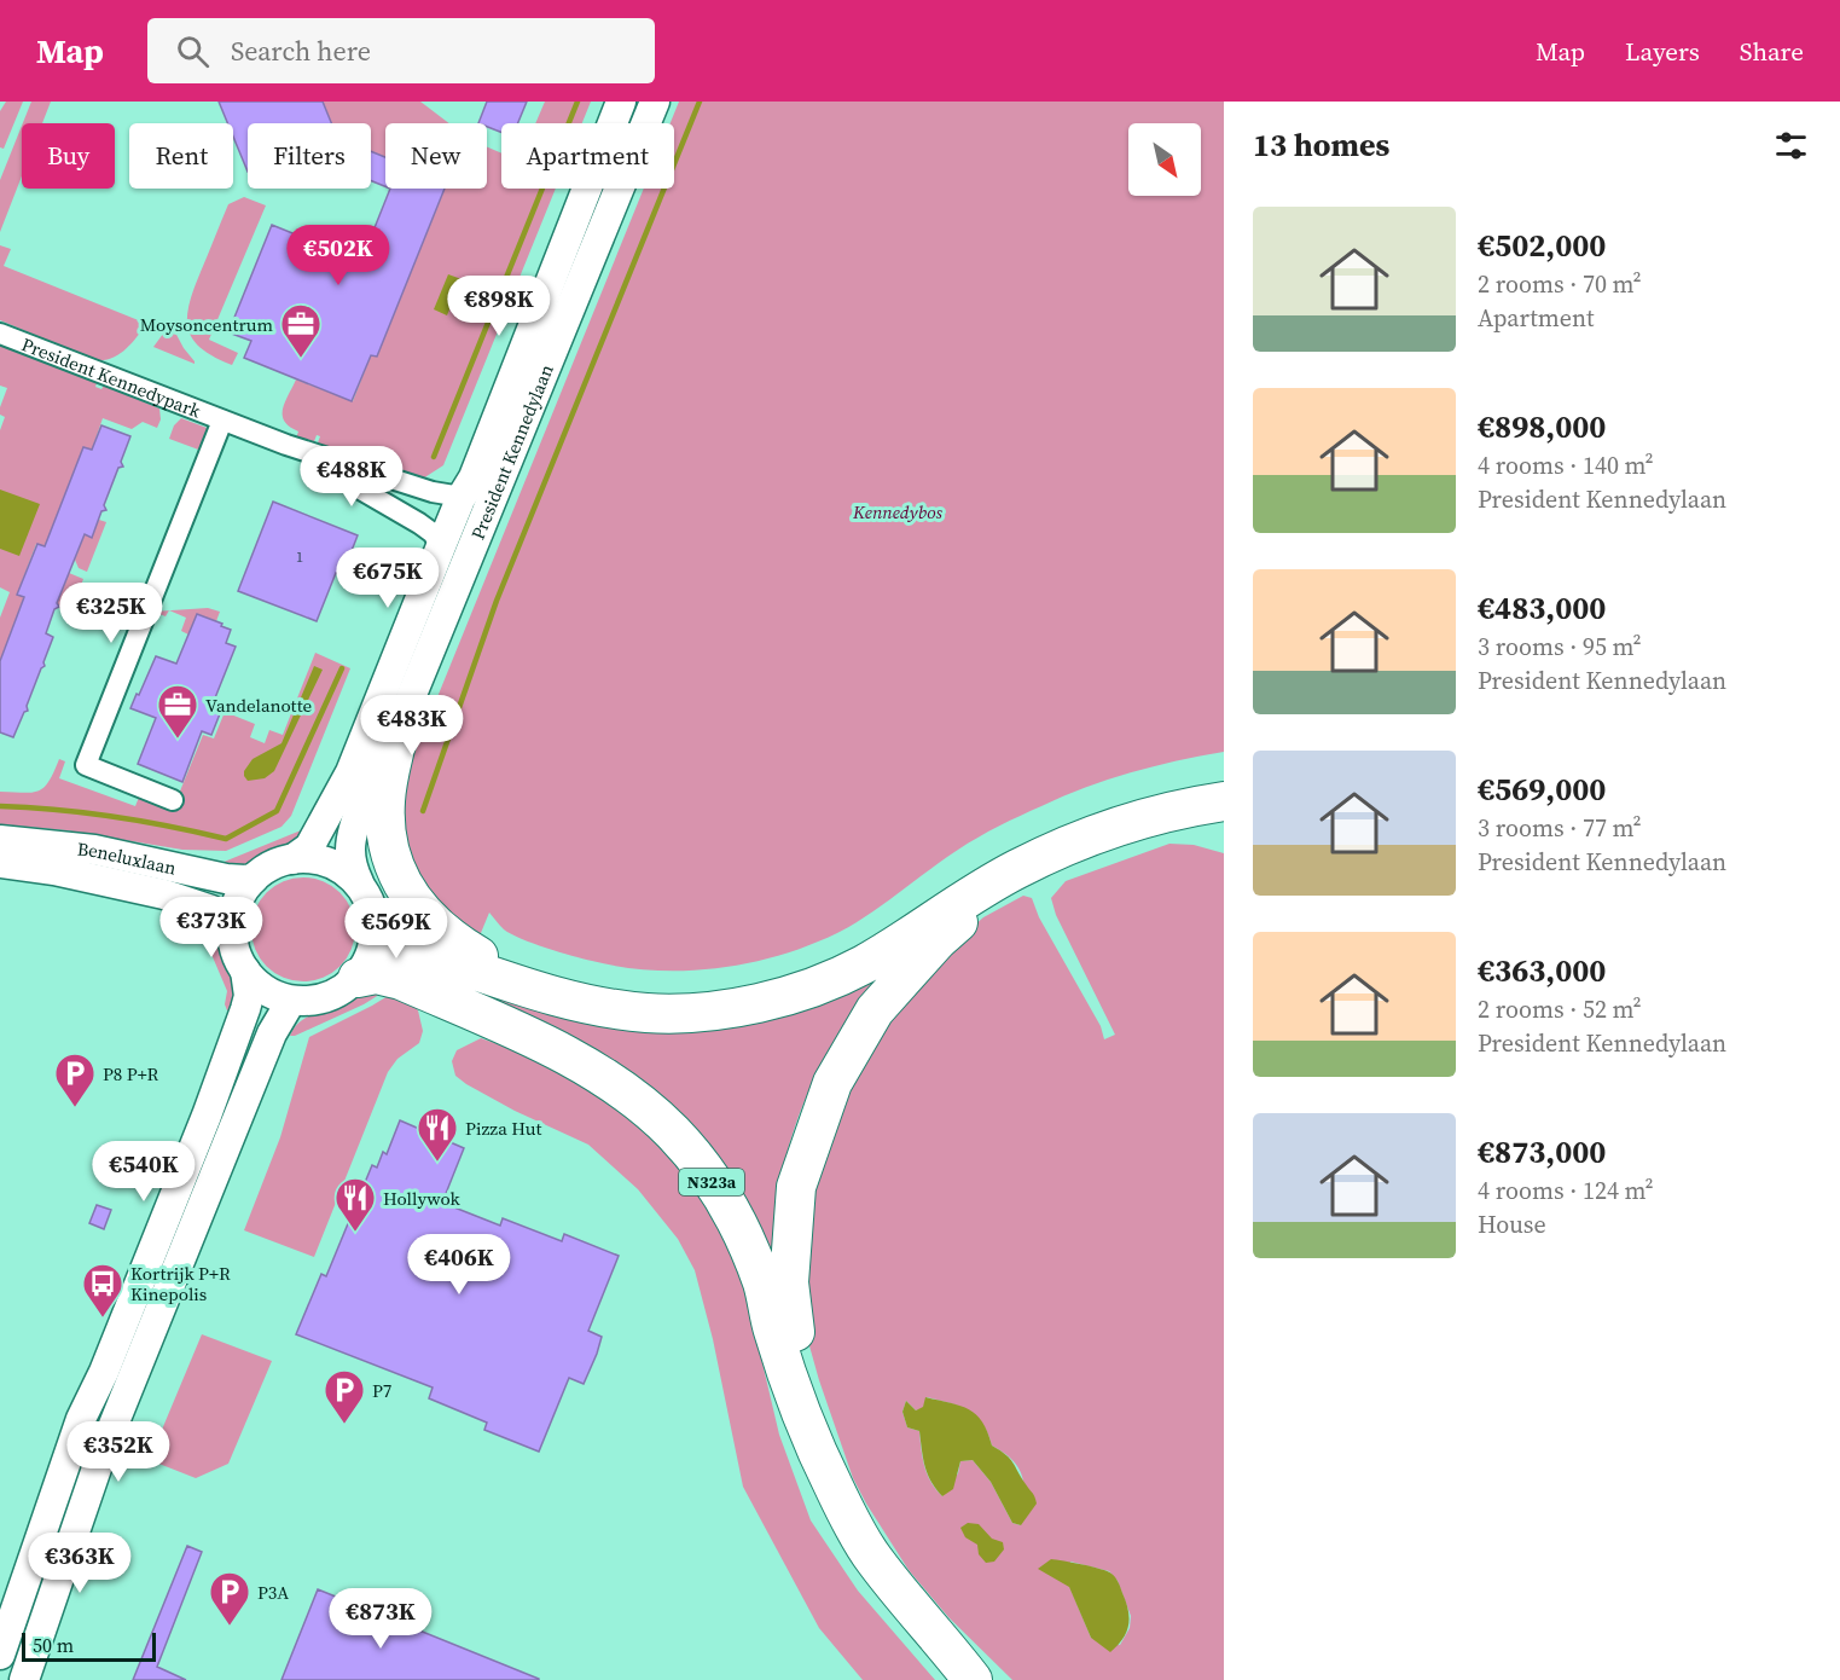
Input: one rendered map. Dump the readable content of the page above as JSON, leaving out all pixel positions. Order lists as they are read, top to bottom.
{
  "streets": {
    "highway": ["N323a"],
    "main road": ["President Kennedylaan", "Beneluxlaan"],
    "street": ["President Kennedypark"]
  },
  "crossings": [
    ["President Kennedypark", "President Kennedylaan"],
    ["President Kennedylaan", "Beneluxlaan"],
    ["President Kennedylaan", "N323a"],
    ["Beneluxlaan", "N323a"]
  ],
  "parks": ["Kennedybos"],
  "places": {
    "office": ["Moysoncentrum", "Vandelanotte"],
    "parking": ["P8 P+R", "P7", "P3A"],
    "restaurant": ["Pizza Hut", "Hollywok"],
    "bus stop": ["Kortrijk P+R Kinepolis"]
  },
  "house_numbers": ["1"],
  "scale_bar": "50 m",
  "north": "bottom right",
  "page": {
    "header": "Map",
    "search": "Search here",
    "nav": ["Map", "Layers", "Share"],
    "heading": "13 homes",
    "chip": [
      "Buy",
      "Rent",
      "Filters",
      "New",
      "Apartment"
    ],
    "list": [
      {
        "name": "€502,000",
        "note": "2 rooms · 70 m² · Apartment"
      },
      {
        "name": "€898,000",
        "note": "4 rooms · 140 m² · President Kennedylaan"
      },
      {
        "name": "€483,000",
        "note": "3 rooms · 95 m² · President Kennedylaan"
      },
      {
        "name": "€569,000",
        "note": "3 rooms · 77 m² · President Kennedylaan"
      },
      {
        "name": "€363,000",
        "note": "2 rooms · 52 m² · President Kennedylaan"
      },
      {
        "name": "€873,000",
        "note": "4 rooms · 124 m² · House"
      }
    ],
    "price": [
      "€502K",
      "€898K",
      "€488K",
      "€675K",
      "€325K",
      "€483K",
      "€373K",
      "€569K",
      "€540K",
      "€406K",
      "€352K",
      "€363K",
      "€873K"
    ],
    "scale": "50 m"
  }
}
